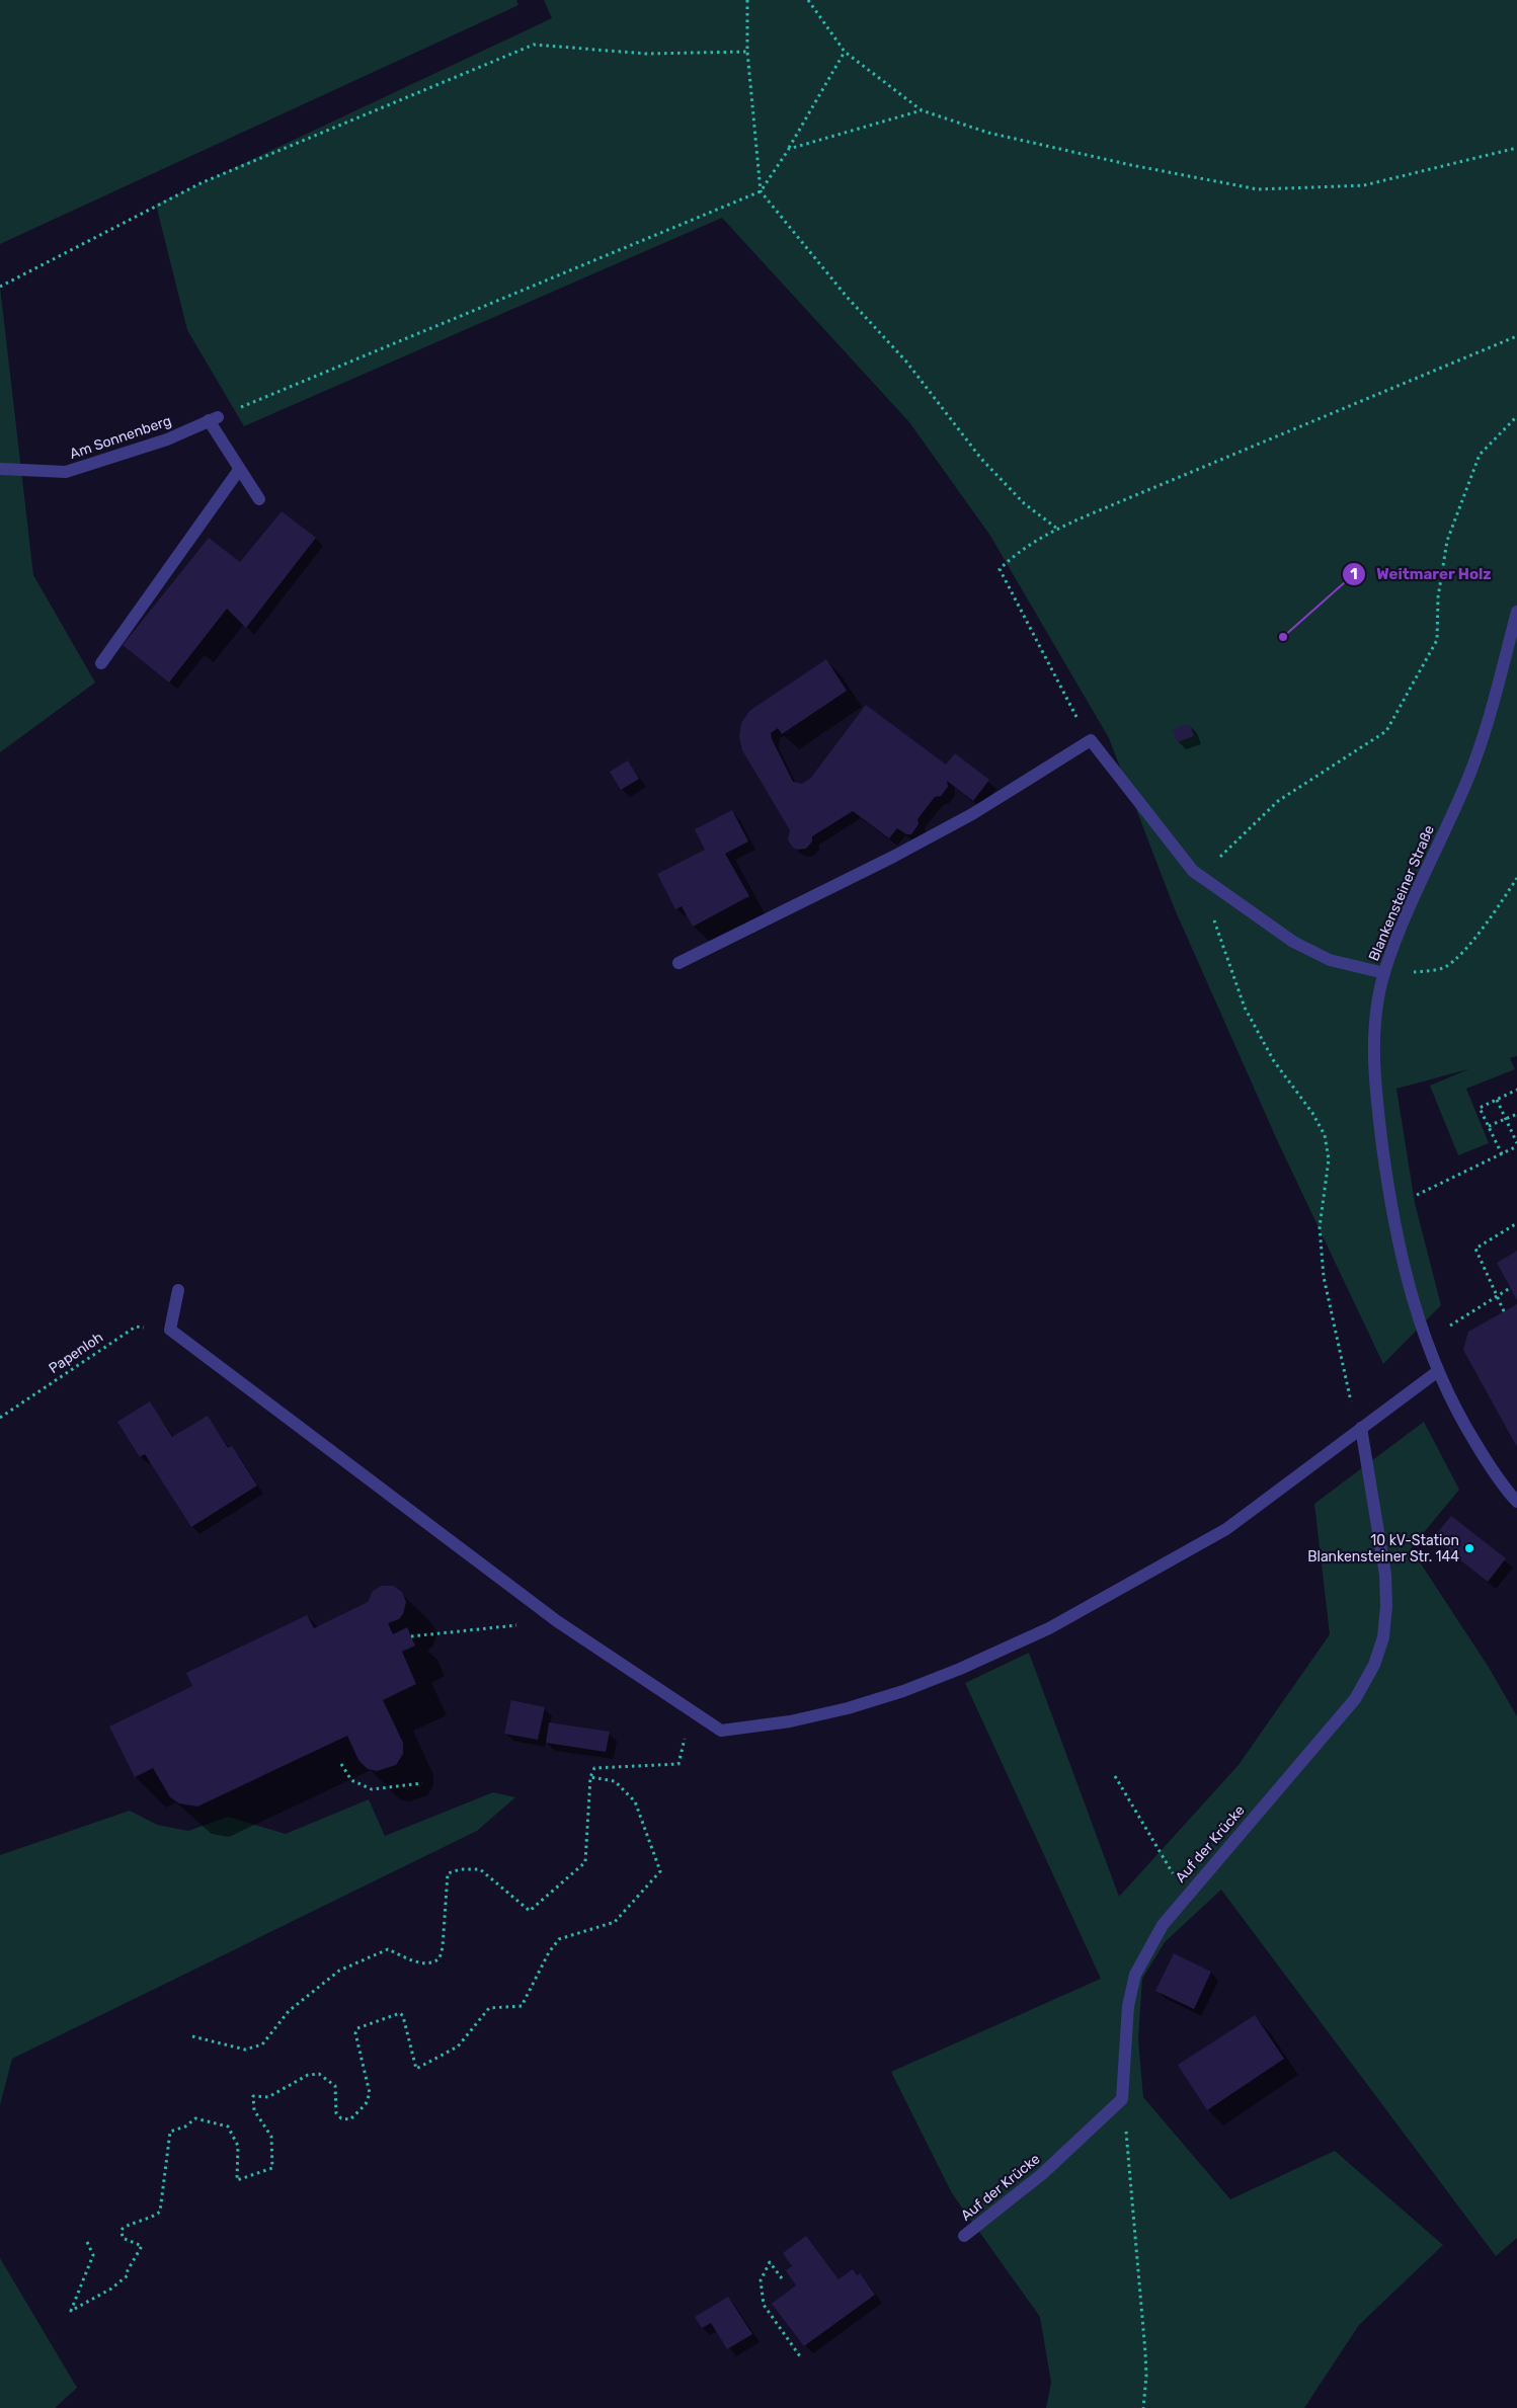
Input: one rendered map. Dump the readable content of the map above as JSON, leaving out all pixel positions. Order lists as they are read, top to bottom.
{
  "streets": {
    "street": ["Am Sonnenberg", "Blankensteiner Straße", "Auf der Krücke"],
    "path": ["Papenloh"]
  },
  "places": ["Weitmarer Holz", "10 kV-Station Blankensteiner Str. 144"]
}
